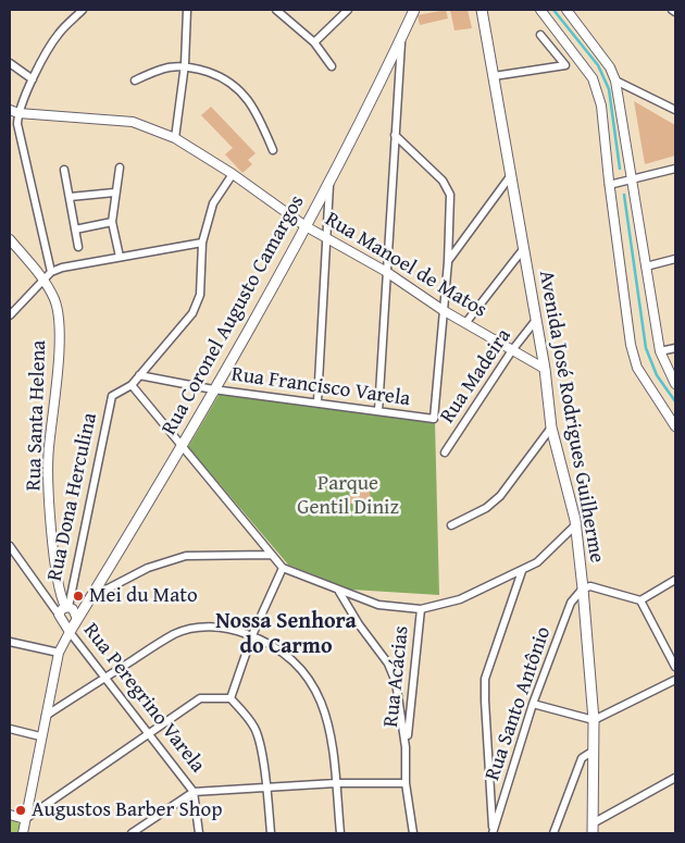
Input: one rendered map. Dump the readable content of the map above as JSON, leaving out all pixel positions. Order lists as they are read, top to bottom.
{
  "streets": {
    "main road": ["Rua Coronel Augusto Camargos", "Avenida José Rodrigues Guilherme"],
    "street": [
      "Rua Manoel de Matos",
      "Rua Madeira",
      "Rua Francisco Varela",
      "Rua Santa Helena",
      "Rua Dona Herculina",
      "Rua Acácias",
      "Rua Peregrino Varela",
      "Rua Santo Antônio"
    ]
  },
  "crossings": [
    ["Rua Manoel de Matos", "Rua Coronel Augusto Camargos"],
    ["Rua Manoel de Matos", "Rua Madeira"],
    ["Rua Manoel de Matos", "Rua Francisco Varela"],
    ["Rua Manoel de Matos", "Avenida José Rodrigues Guilherme"],
    ["Rua Coronel Augusto Camargos", "Rua Francisco Varela"],
    ["Rua Coronel Augusto Camargos", "Rua Santa Helena"],
    ["Rua Coronel Augusto Camargos", "Rua Dona Herculina"],
    ["Rua Coronel Augusto Camargos", "Rua Peregrino Varela"],
    ["Rua Madeira", "Avenida José Rodrigues Guilherme"],
    ["Rua Santa Helena", "Rua Dona Herculina"],
    ["Avenida José Rodrigues Guilherme", "Rua Santo Antônio"]
  ],
  "districts": ["Nossa Senhora do Carmo"],
  "parks": ["Parque Gentil Diniz"],
  "places": ["Mei du Mato", "Augustos Barber Shop"]
}
